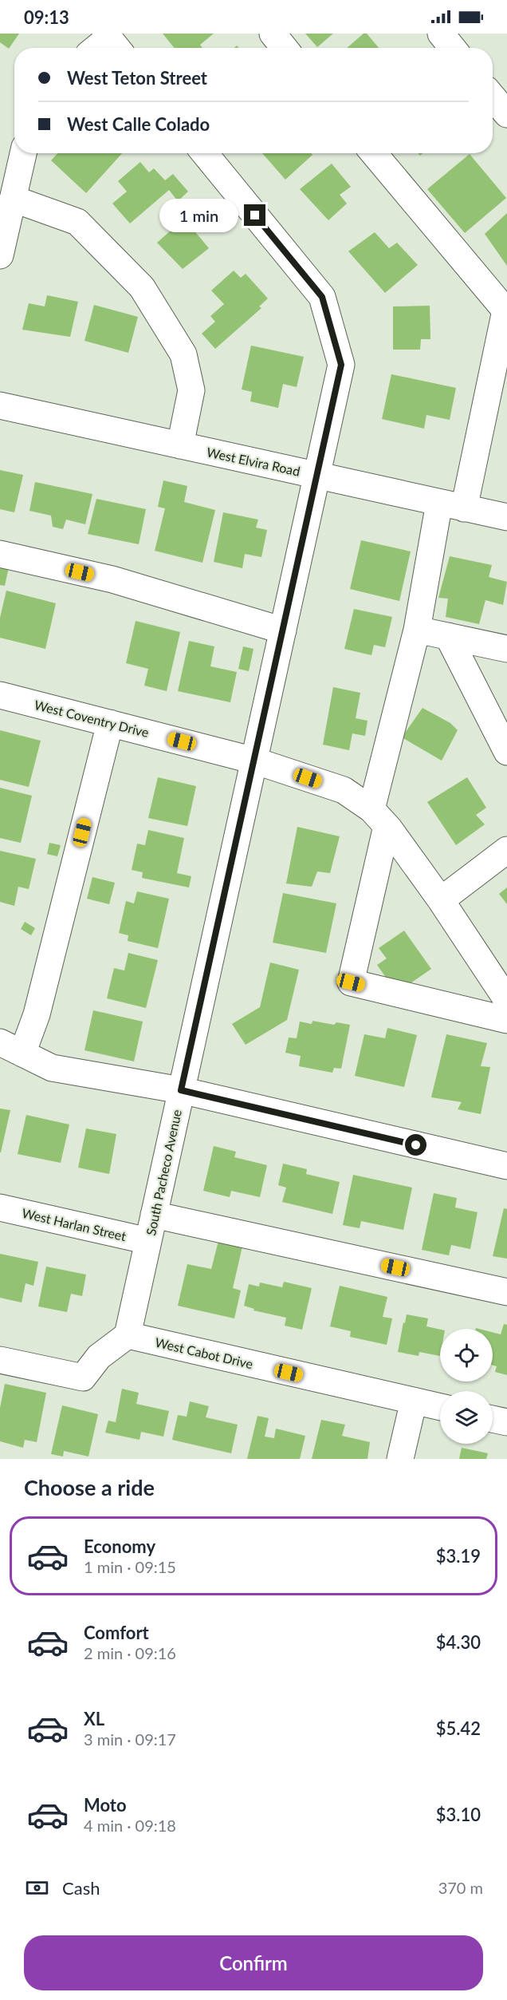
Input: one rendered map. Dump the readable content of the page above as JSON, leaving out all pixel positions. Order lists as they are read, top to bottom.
{
  "streets": {
    "street": [
      "West Elvira Road",
      "West Coventry Drive",
      "South Pacheco Avenue",
      "West Harlan Street",
      "West Cabot Drive"
    ]
  },
  "crossings": [
    ["West Elvira Road", "South Pacheco Avenue"],
    ["West Coventry Drive", "South Pacheco Avenue"],
    ["South Pacheco Avenue", "West Harlan Street"],
    ["South Pacheco Avenue", "West Cabot Drive"]
  ],
  "page": {
    "status": "09:13",
    "banner": ["West Teton Street", "West Calle Colado"],
    "bubble": "1 min",
    "heading": "Choose a ride",
    "list": [
      {
        "name": "Economy",
        "note": "1 min · 09:15",
        "value": "$3.19"
      },
      {
        "name": "Comfort",
        "note": "2 min · 09:16",
        "value": "$4.30"
      },
      {
        "name": "XL",
        "note": "3 min · 09:17",
        "value": "$5.42"
      },
      {
        "name": "Moto",
        "note": "4 min · 09:18",
        "value": "$3.10"
      }
    ],
    "pay": ["Cash", "370 m"],
    "buttons": "Confirm"
  }
}
